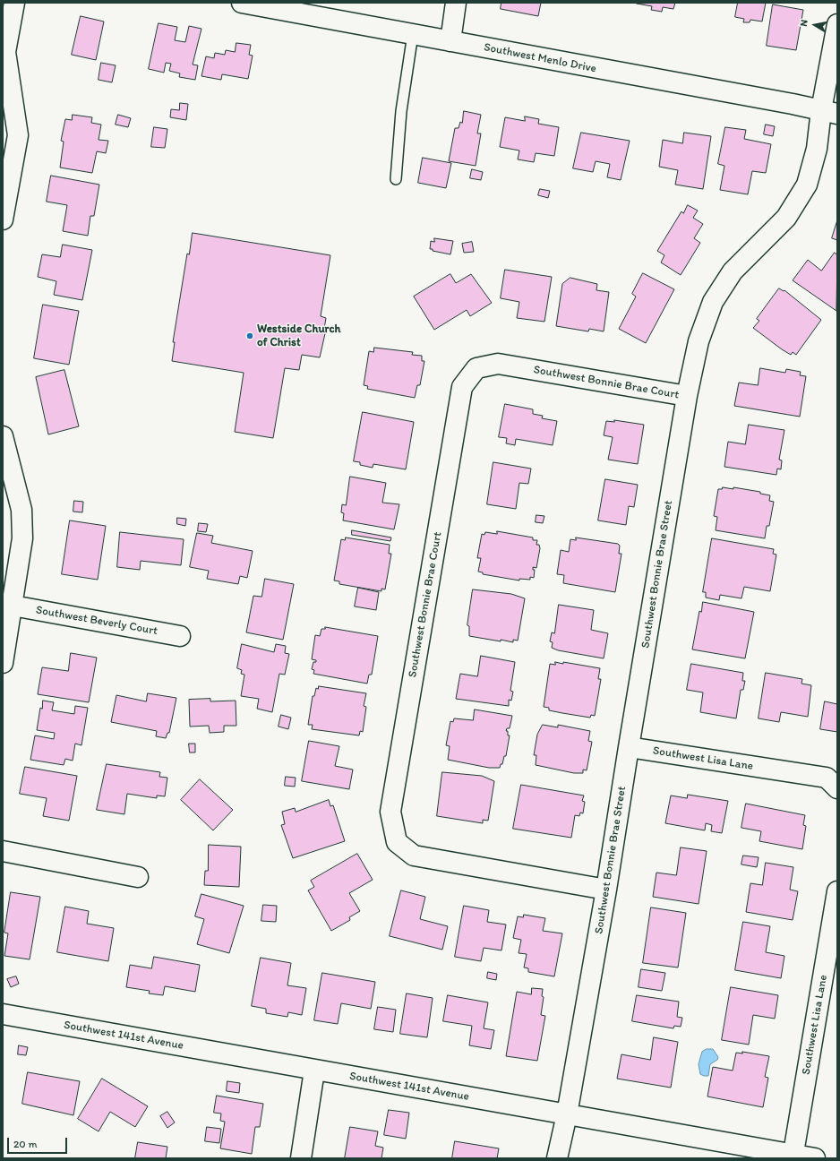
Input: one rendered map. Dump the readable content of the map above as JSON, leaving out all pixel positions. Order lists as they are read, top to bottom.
{
  "streets": {
    "street": [
      "Southwest Menlo Drive",
      "Southwest Bonnie Brae Court",
      "Southwest Bonnie Brae Street",
      "Southwest Beverly Court",
      "Southwest Lisa Lane",
      "Southwest 141st Avenue"
    ]
  },
  "crossings": [
    ["Southwest Menlo Drive", "Southwest Bonnie Brae Street"],
    ["Southwest Bonnie Brae Court", "Southwest Bonnie Brae Street"],
    ["Southwest Bonnie Brae Street", "Southwest Lisa Lane"],
    ["Southwest Bonnie Brae Street", "Southwest 141st Avenue"],
    ["Southwest Lisa Lane", "Southwest 141st Avenue"]
  ],
  "places": ["Westside Church of Christ"],
  "scale_bar": "20 m",
  "north": "left"
}
